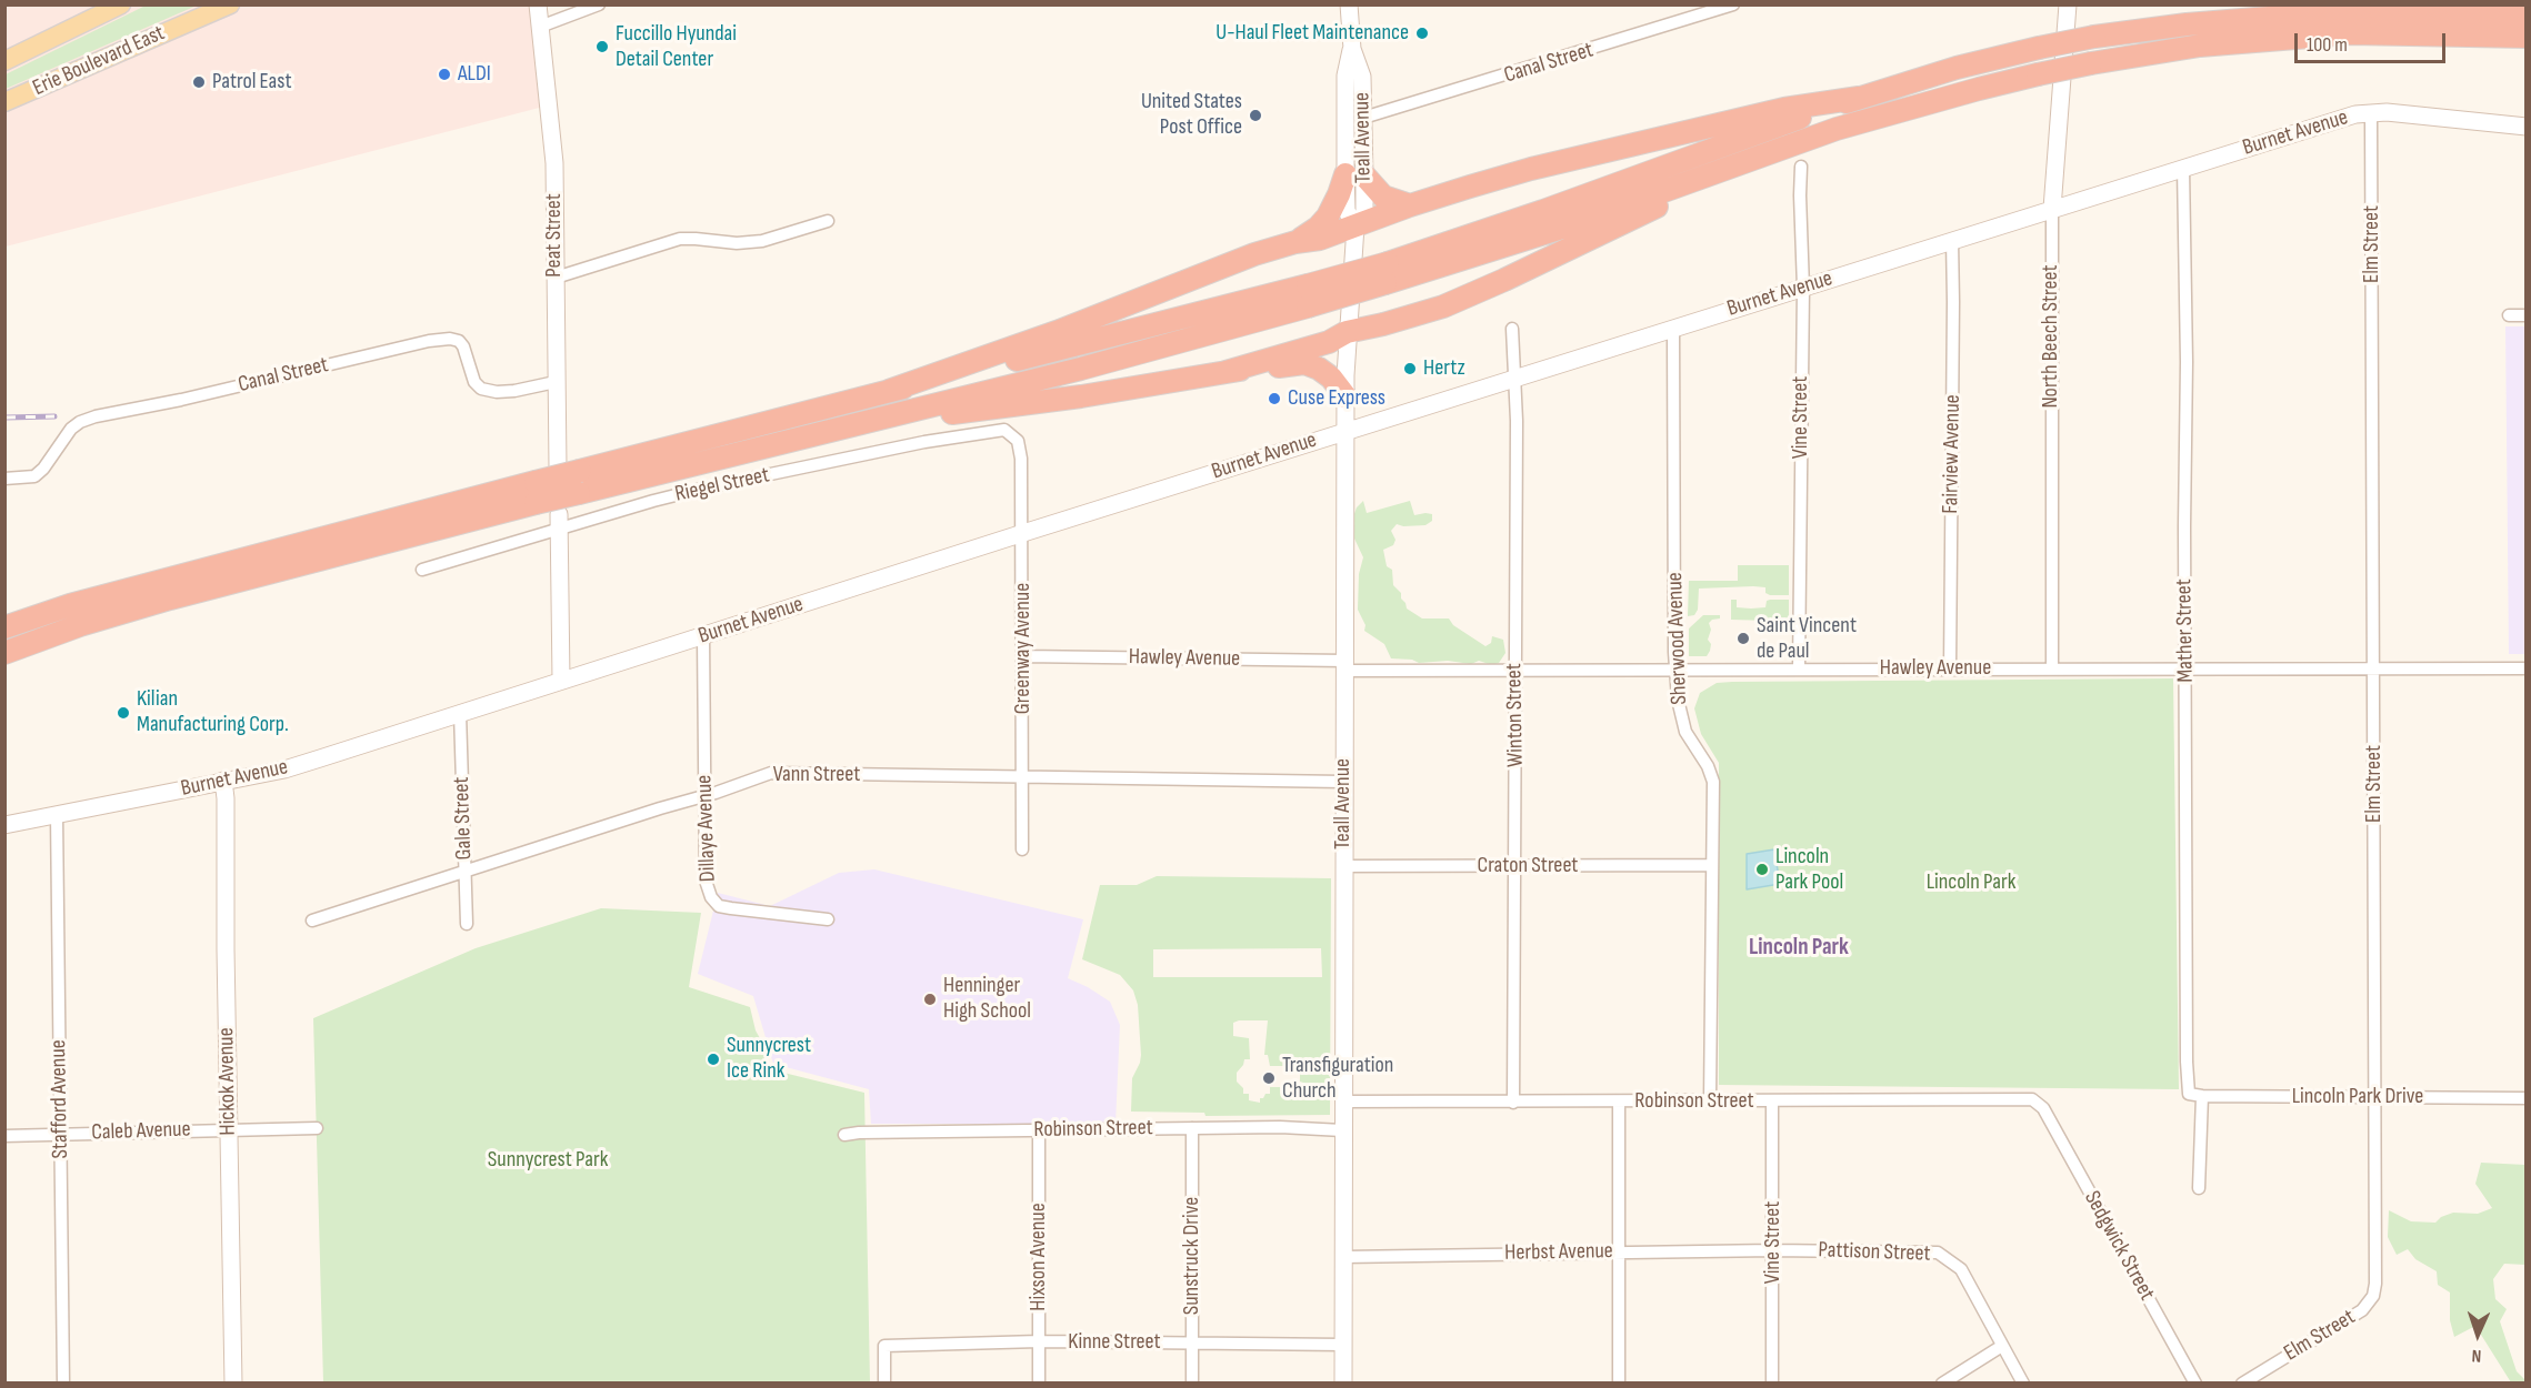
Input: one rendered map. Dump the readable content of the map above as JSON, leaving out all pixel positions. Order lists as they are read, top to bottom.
{
  "streets": {
    "main road": ["Erie Boulevard East"],
    "street": [
      "Canal Street",
      "Burnet Avenue",
      "Teall Avenue",
      "Peat Street",
      "Elm Street",
      "North Beech Street",
      "Vine Street",
      "Fairview Avenue",
      "Riegel Street",
      "Mather Street",
      "Sherwood Avenue",
      "Greenway Avenue",
      "Hawley Avenue",
      "Winton Street",
      "Vann Street",
      "Gale Street",
      "Dillaye Avenue",
      "Craton Street",
      "Hickok Avenue",
      "Lincoln Park Drive",
      "Stafford Avenue",
      "Robinson Street",
      "Caleb Avenue",
      "Sedgwick Street",
      "Herbst Avenue",
      "Pattison Street",
      "Sunstruck Drive",
      "Hixson Avenue",
      "Kinne Street"
    ]
  },
  "crossings": [
    ["Canal Street", "Teall Avenue"],
    ["Canal Street", "Peat Street"],
    ["Burnet Avenue", "Teall Avenue"],
    ["Burnet Avenue", "Elm Street"],
    ["Burnet Avenue", "North Beech Street"],
    ["Burnet Avenue", "Vine Street"],
    ["Burnet Avenue", "Fairview Avenue"],
    ["Burnet Avenue", "Mather Street"],
    ["Burnet Avenue", "Sherwood Avenue"],
    ["Burnet Avenue", "Greenway Avenue"],
    ["Burnet Avenue", "Winton Street"],
    ["Burnet Avenue", "Gale Street"],
    ["Burnet Avenue", "Dillaye Avenue"],
    ["Burnet Avenue", "Hickok Avenue"],
    ["Burnet Avenue", "Stafford Avenue"],
    ["Teall Avenue", "Hawley Avenue"],
    ["Teall Avenue", "Vann Street"],
    ["Teall Avenue", "Craton Street"],
    ["Teall Avenue", "Robinson Street"],
    ["Teall Avenue", "Herbst Avenue"],
    ["Teall Avenue", "Kinne Street"],
    ["Elm Street", "Hawley Avenue"],
    ["Elm Street", "Lincoln Park Drive"],
    ["North Beech Street", "Hawley Avenue"],
    ["Vine Street", "Hawley Avenue"],
    ["Vine Street", "Robinson Street"],
    ["Vine Street", "Herbst Avenue"],
    ["Vine Street", "Pattison Street"],
    ["Fairview Avenue", "Hawley Avenue"],
    ["Riegel Street", "Greenway Avenue"],
    ["Mather Street", "Hawley Avenue"],
    ["Mather Street", "Lincoln Park Drive"],
    ["Sherwood Avenue", "Hawley Avenue"],
    ["Sherwood Avenue", "Craton Street"],
    ["Sherwood Avenue", "Robinson Street"],
    ["Greenway Avenue", "Hawley Avenue"],
    ["Greenway Avenue", "Vann Street"],
    ["Hawley Avenue", "Winton Street"],
    ["Winton Street", "Craton Street"],
    ["Winton Street", "Robinson Street"],
    ["Vann Street", "Gale Street"],
    ["Vann Street", "Dillaye Avenue"],
    ["Hickok Avenue", "Caleb Avenue"],
    ["Stafford Avenue", "Caleb Avenue"],
    ["Robinson Street", "Sedgwick Street"],
    ["Robinson Street", "Sunstruck Drive"],
    ["Robinson Street", "Hixson Avenue"],
    ["Herbst Avenue", "Pattison Street"],
    ["Sunstruck Drive", "Kinne Street"],
    ["Hixson Avenue", "Kinne Street"]
  ],
  "districts": ["Lincoln Park"],
  "parks": ["Lincoln Park", "Sunnycrest Park"],
  "places": [
    "U-Haul Fleet Maintenance",
    "Fuccillo Hyundai Detail Center",
    "ALDI",
    "Patrol East",
    "United States Post Office",
    "Hertz",
    "Cuse Express",
    "Saint Vincent de Paul",
    "Kilian Manufacturing Corp.",
    "Lincoln Park Pool",
    "Henninger High School",
    "Sunnycrest Ice Rink",
    "Transfiguration Church"
  ],
  "scale_bar": "100 m",
  "north": "bottom"
}
